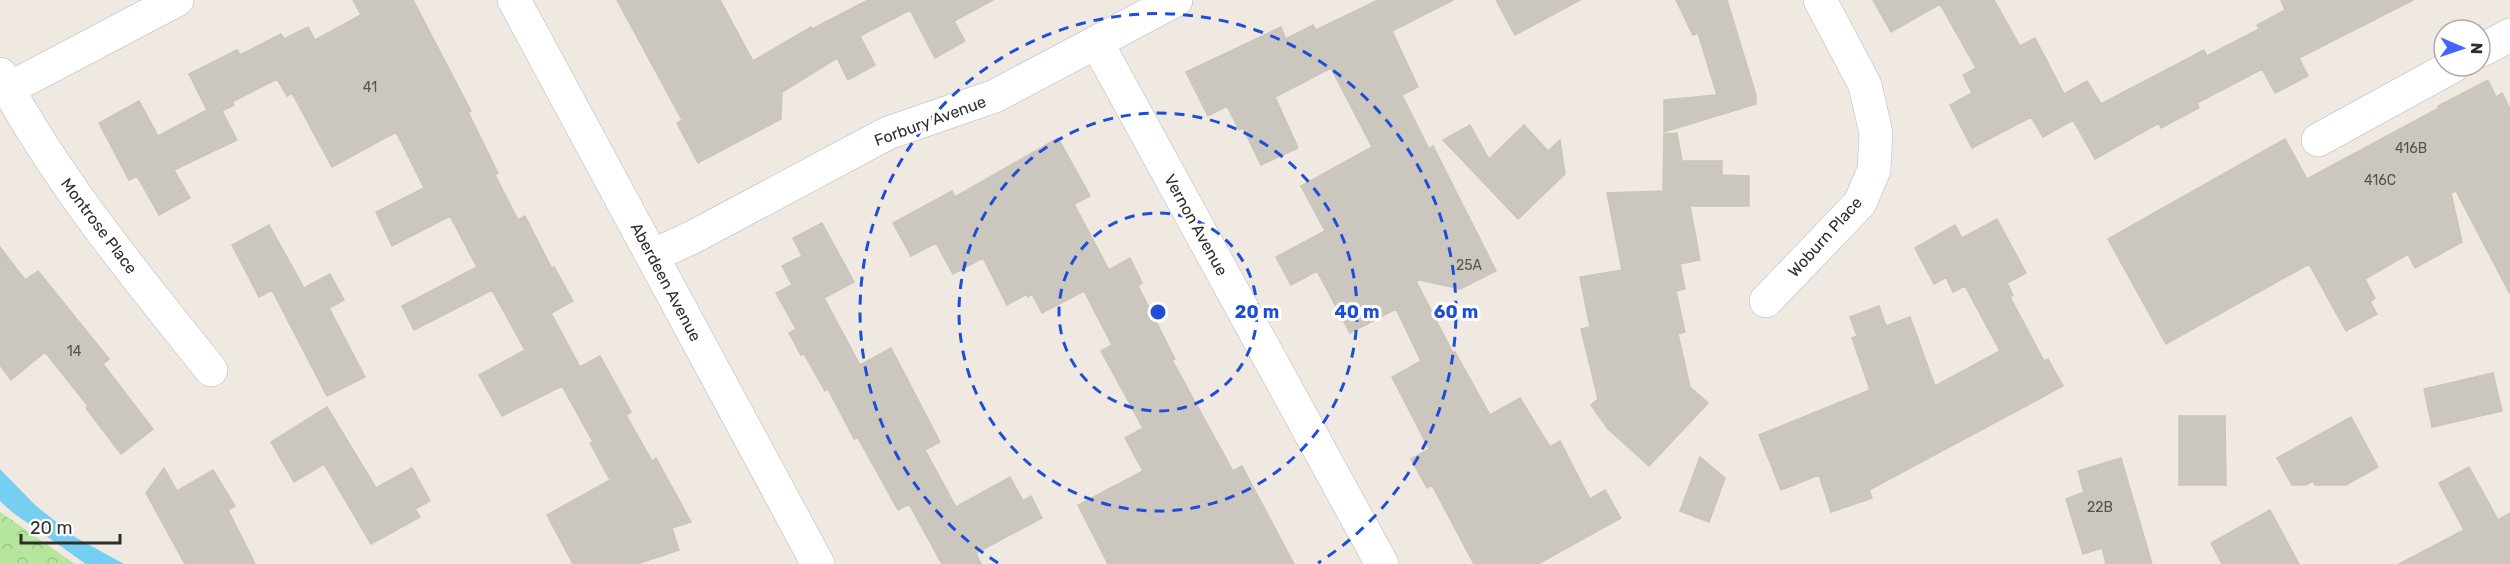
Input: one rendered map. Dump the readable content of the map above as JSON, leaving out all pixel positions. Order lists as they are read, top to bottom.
{
  "streets": {
    "street": [
      "Forbury Avenue",
      "Vernon Avenue",
      "Montrose Place",
      "Woburn Place",
      "Aberdeen Avenue"
    ]
  },
  "crossings": [
    ["Forbury Avenue", "Vernon Avenue"],
    ["Forbury Avenue", "Aberdeen Avenue"]
  ],
  "house_numbers": [
    "41",
    "416B",
    "416C",
    "25A",
    "14",
    "22B"
  ],
  "scale_bar": "20 m",
  "north": "right",
  "rings": ["20 m", "40 m", "60 m"]
}
